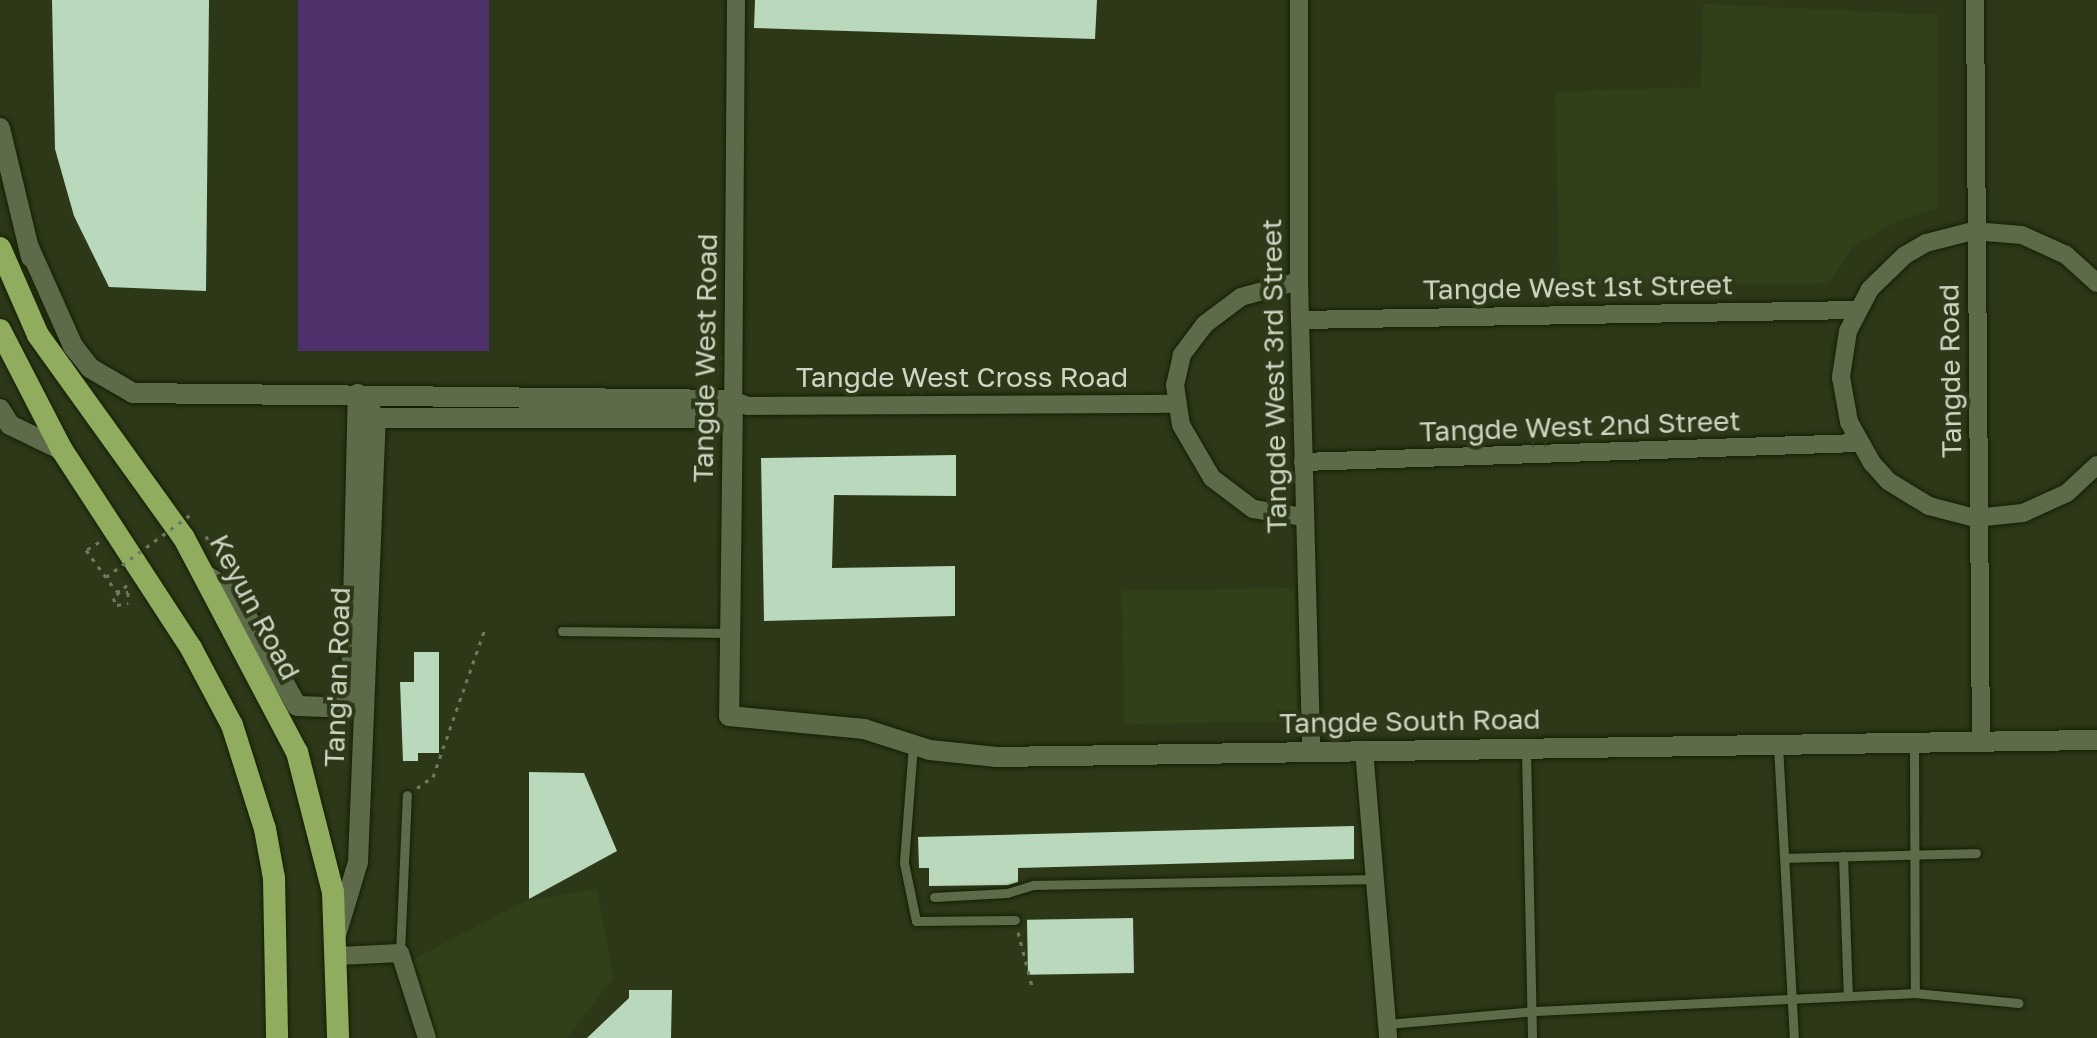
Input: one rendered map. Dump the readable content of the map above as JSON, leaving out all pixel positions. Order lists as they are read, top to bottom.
{
  "streets": {
    "highway": ["Keyun Road"],
    "street": [
      "Tangde West 1st Street",
      "Tangde West Road",
      "Tangde Road",
      "Tangde West 3rd Street",
      "Tangde West Cross Road",
      "Tangde West 2nd Street",
      "Tang'an Road",
      "Tangde South Road"
    ]
  },
  "crossings": [
    ["Tangde West 1st Street", "Tangde West 3rd Street"],
    ["Tangde West Road", "Tangde West Cross Road"],
    ["Tangde West Road", "Tangde South Road"],
    ["Tangde Road", "Tangde South Road"],
    ["Tangde West 3rd Street", "Tangde West 2nd Street"],
    ["Tangde West 3rd Street", "Tangde South Road"],
    ["Keyun Road", "Tang'an Road"]
  ]
}
